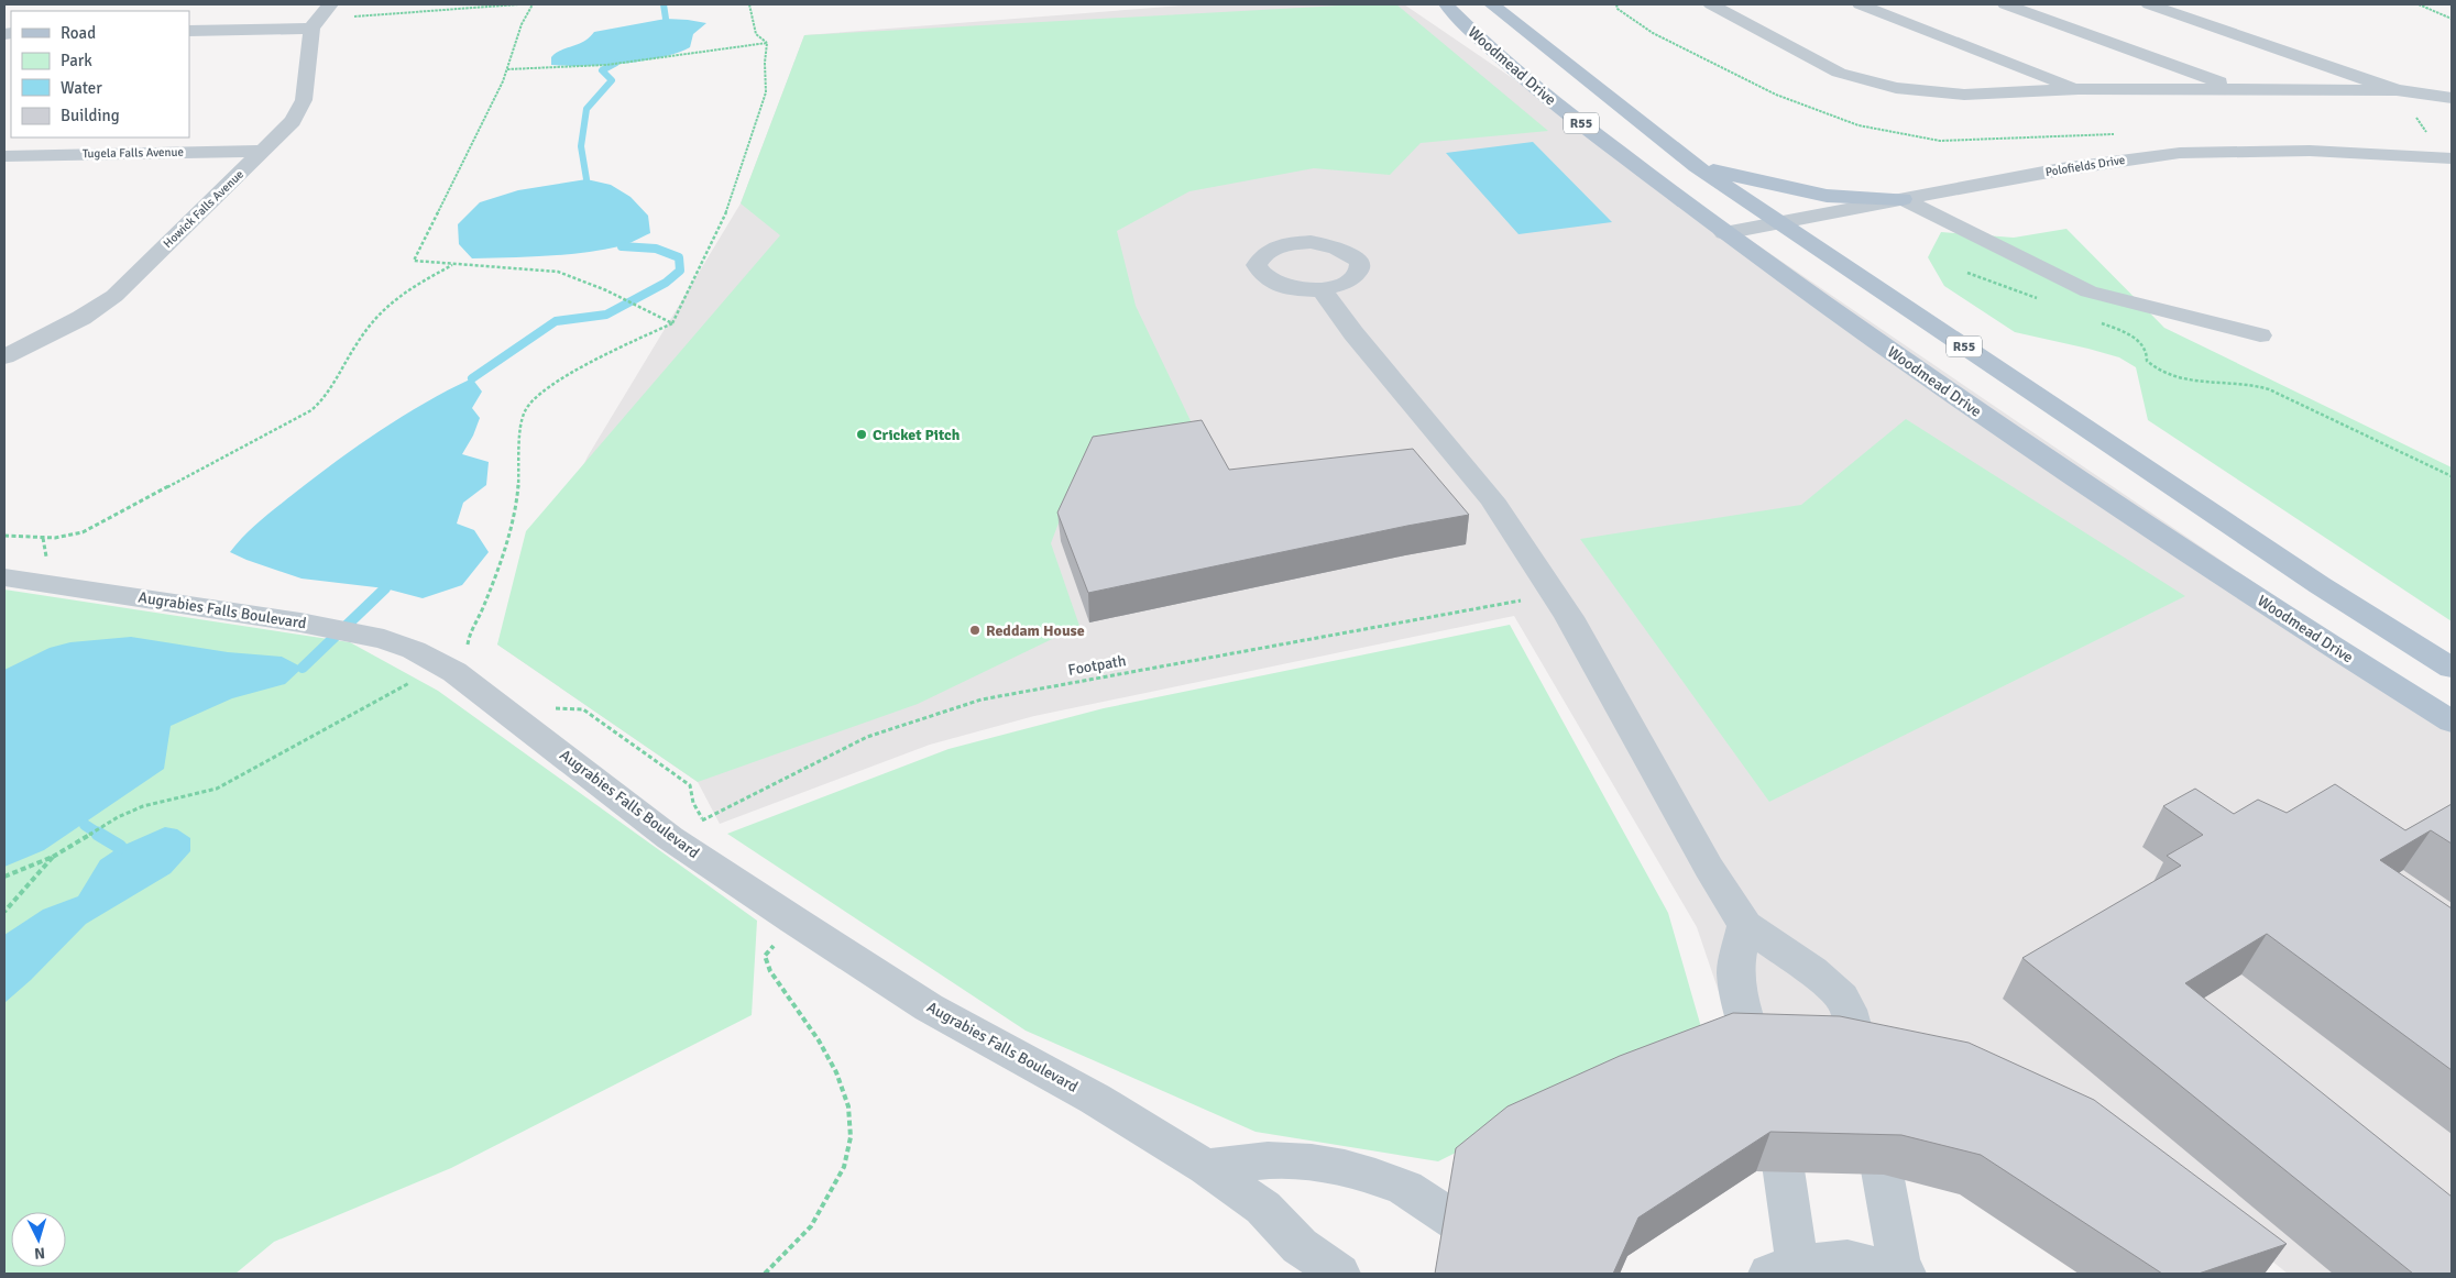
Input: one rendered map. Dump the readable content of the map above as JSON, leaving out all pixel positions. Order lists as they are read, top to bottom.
{
  "streets": {
    "main road": ["Woodmead Drive", "R55"],
    "street": [
      "Tugela Falls Avenue",
      "Polofields Drive",
      "Howick Falls Avenue",
      "Augrabies Falls Boulevard"
    ],
    "path": ["Footpath"]
  },
  "crossings": [
    ["Woodmead Drive", "Polofields Drive"],
    ["R55", "Polofields Drive"],
    ["Tugela Falls Avenue", "Howick Falls Avenue"],
    ["Augrabies Falls Boulevard", "Footpath"]
  ],
  "places": ["Cricket Pitch", "Reddam House"],
  "legend": [
    "Road",
    "Park",
    "Water",
    "Building"
  ],
  "north": "bottom"
}
